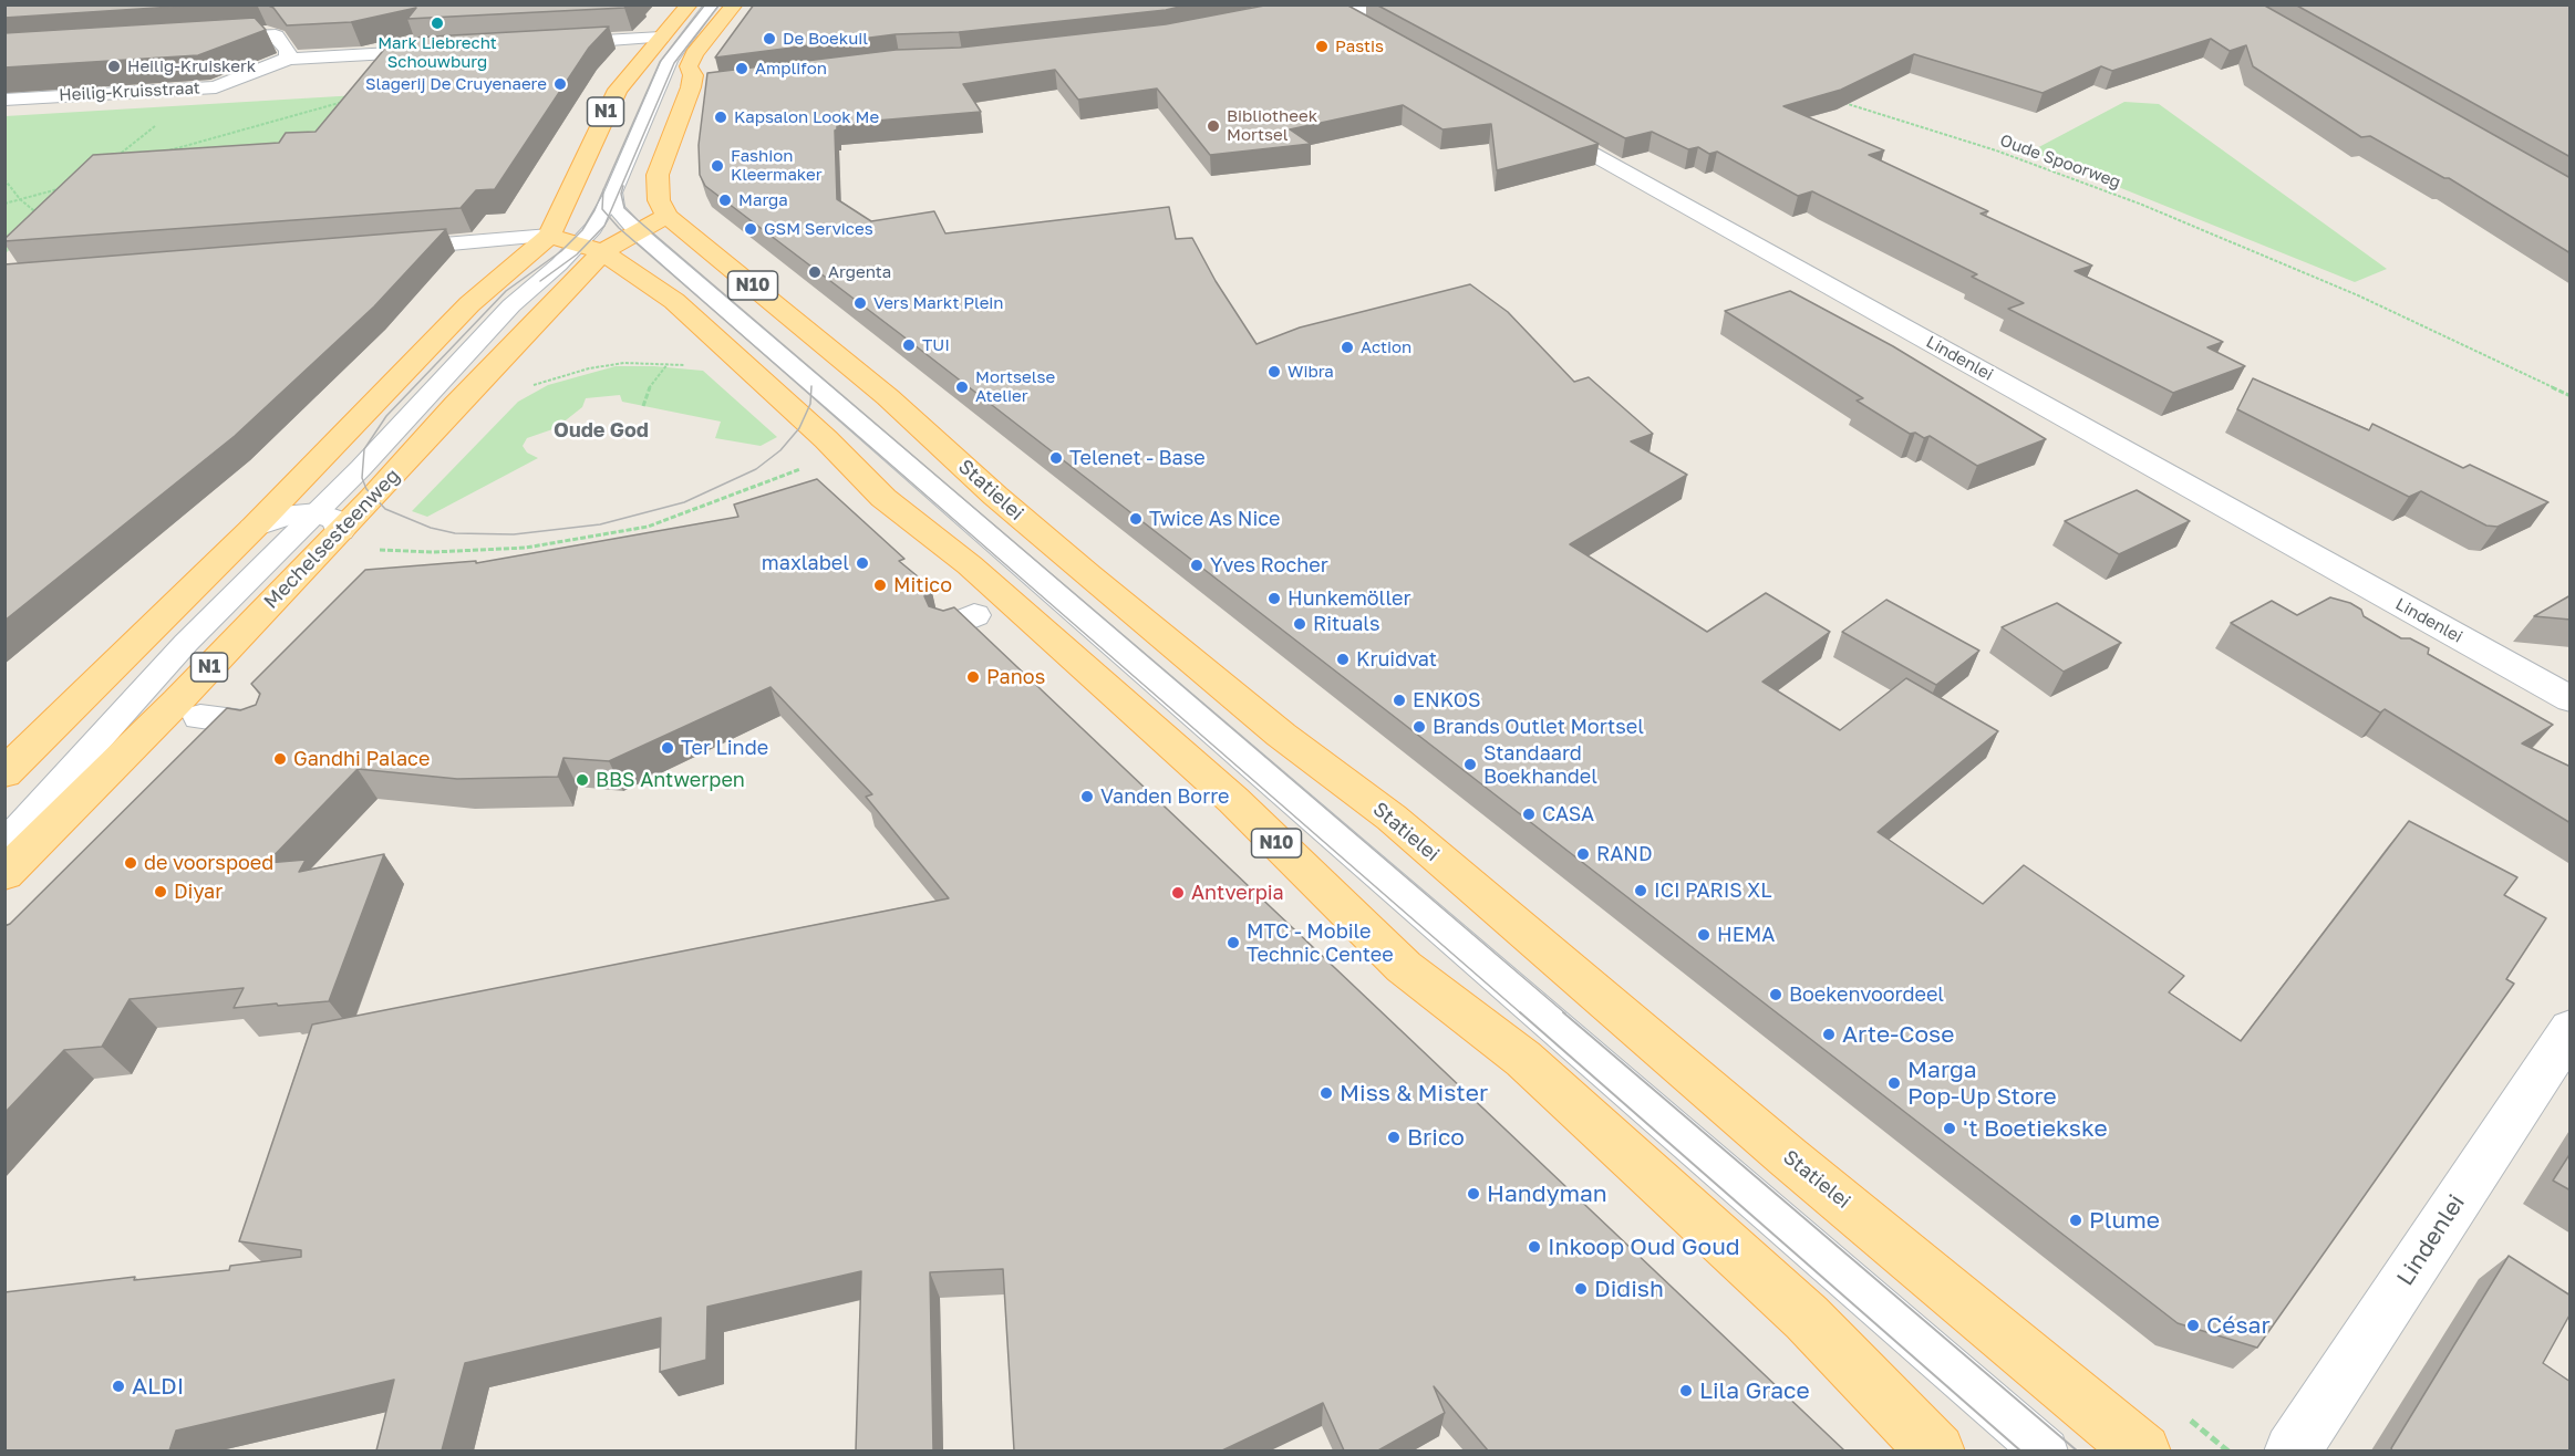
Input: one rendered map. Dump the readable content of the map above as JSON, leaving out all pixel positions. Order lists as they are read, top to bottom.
{
  "streets": {
    "main road": [
      "N1",
      "N10",
      "Statielei",
      "Mechelsesteenweg"
    ],
    "street": ["Heilig-Kruisstraat", "Lindenlei"],
    "path": ["Oude Spoorweg"]
  },
  "crossings": [
    ["N10", "Mechelsesteenweg"],
    ["Statielei", "Mechelsesteenweg"]
  ],
  "districts": ["Oude God"],
  "places": [
    "Mark Liebrecht Schouwburg",
    "De Boekuil",
    "Pastis",
    "Heilig-Kruiskerk",
    "Amplifon",
    "Slagerij De Cruyenaere",
    "Kapsalon Look Me",
    "Bibliotheek Mortsel",
    "Fashion Kleermaker",
    "Marga",
    "GSM Services",
    "Argenta",
    "Vers Markt Plein",
    "TUI",
    "Action",
    "Wibra",
    "Mortselse Atelier",
    "Telenet - Base",
    "Twice As Nice",
    "maxlabel",
    "Yves Rocher",
    "Mitico",
    "Hunkemöller",
    "Rituals",
    "Kruidvat",
    "Panos",
    "ENKOS",
    "Brands Outlet Mortsel",
    "Ter Linde",
    "Gandhi Palace",
    "Standaard Boekhandel",
    "BBS Antwerpen",
    "Vanden Borre",
    "CASA",
    "RAND",
    "de voorspoed",
    "ICI PARIS XL",
    "Diyar",
    "Antverpia",
    "HEMA",
    "MTC - Mobile Technic Centee",
    "Boekenvoordeel",
    "Arte-Cose",
    "Marga Pop-Up Store",
    "Miss & Mister",
    "'t Boetiekske",
    "Brico",
    "Handyman",
    "Plume",
    "Inkoop Oud Goud",
    "Didish",
    "César",
    "ALDI",
    "Lila Grace"
  ]
}
